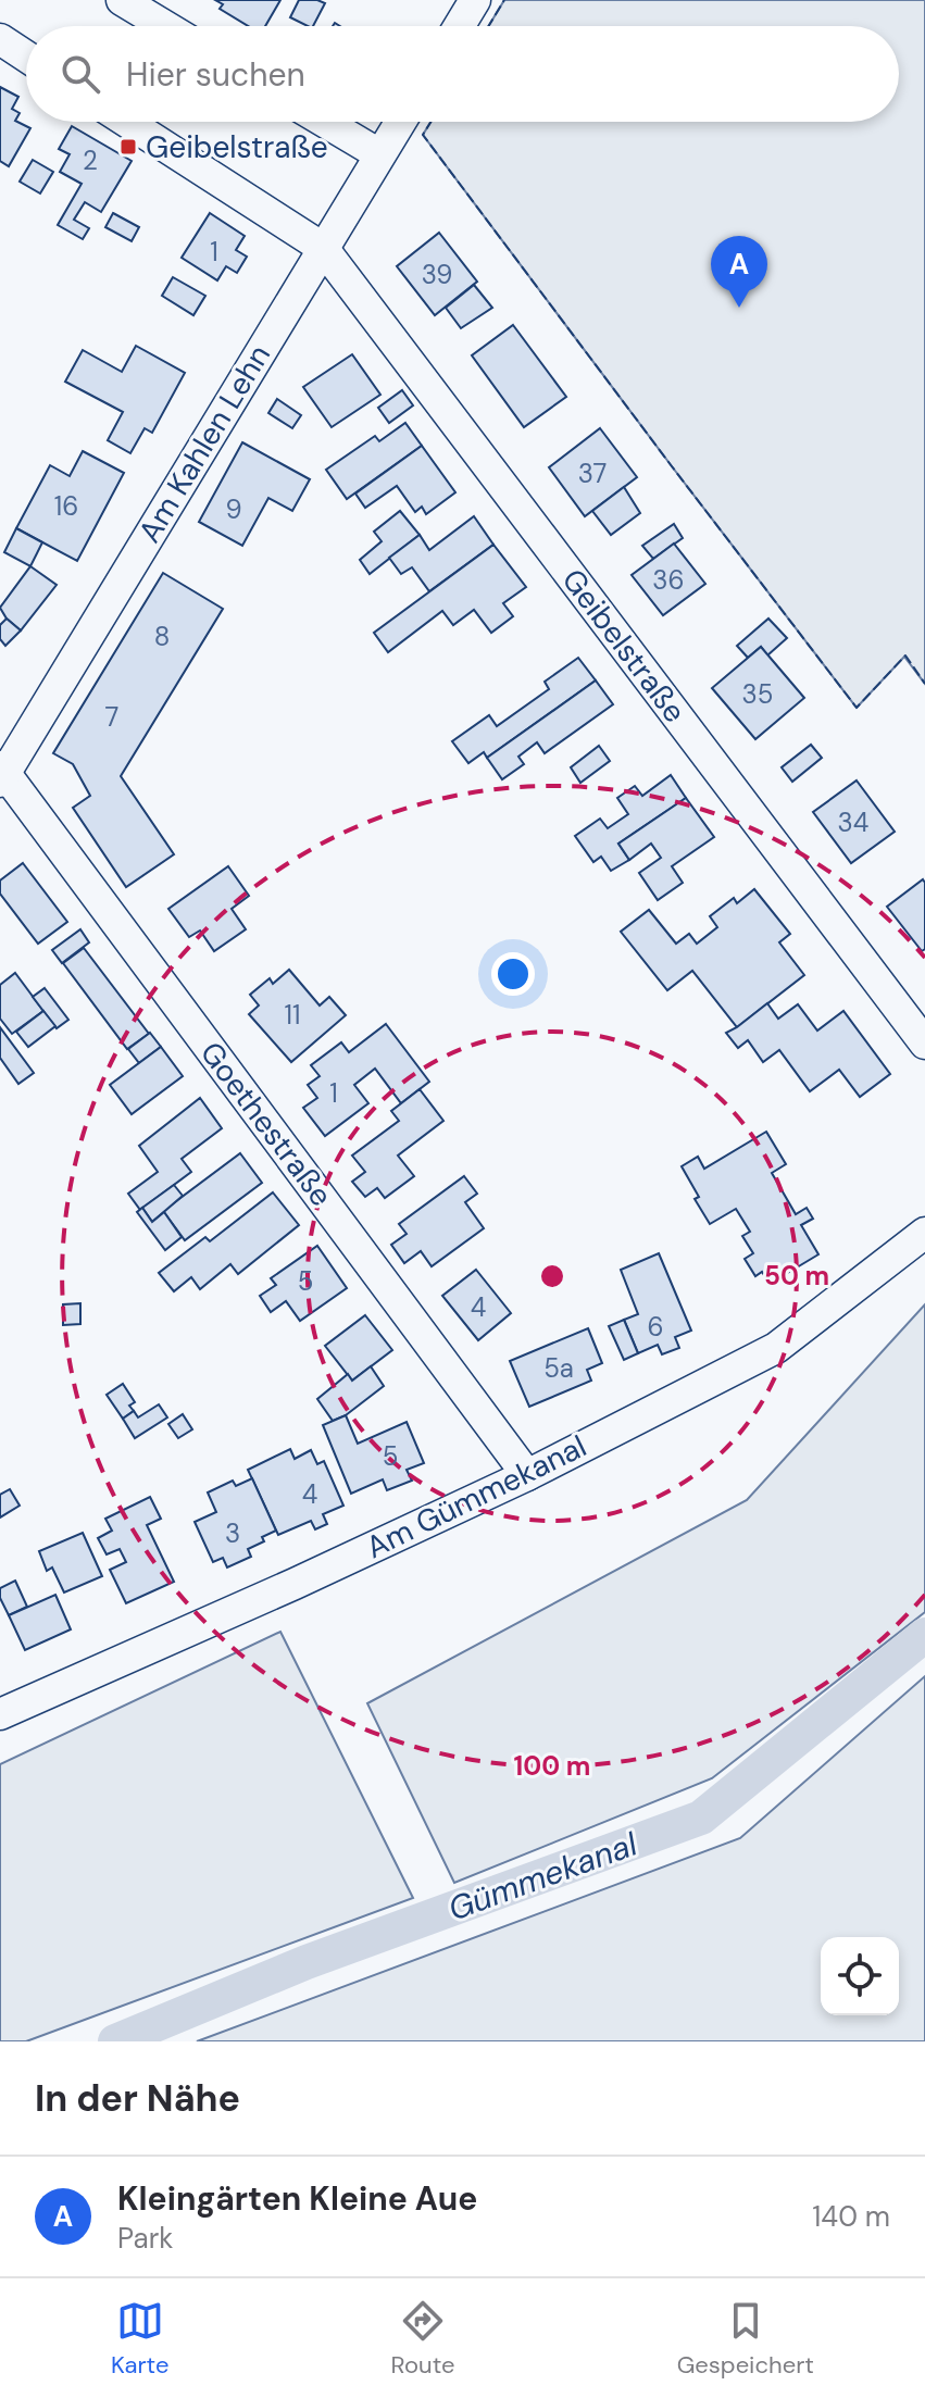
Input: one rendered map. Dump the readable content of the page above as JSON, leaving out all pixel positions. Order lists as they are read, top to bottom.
{
  "streets": {
    "street": [
      "Am Kahlen Lehn",
      "Geibelstraße",
      "Goethestraße",
      "Am Gümmekanal"
    ]
  },
  "crossings": [
    ["Am Kahlen Lehn", "Geibelstraße"],
    ["Am Kahlen Lehn", "Goethestraße"],
    ["Goethestraße", "Am Gümmekanal"]
  ],
  "water": ["Gümmekanal"],
  "places": {
    "transit": ["Geibelstraße"]
  },
  "house_numbers": [
    "2",
    "1",
    "39",
    "37",
    "16",
    "9",
    "36",
    "8",
    "35",
    "7",
    "34",
    "11",
    "1",
    "5",
    "4",
    "6",
    "5a",
    "5",
    "4",
    "3"
  ],
  "page": {
    "search": "Hier suchen",
    "pins": "A",
    "heading": "In der Nähe",
    "list": [
      {
        "mark": "A",
        "name": "Kleingärten Kleine Aue",
        "note": "Park",
        "value": "140 m"
      }
    ],
    "nav": ["Karte", "Route", "Gespeichert"]
  },
  "rings": ["50 m", "100 m"]
}
